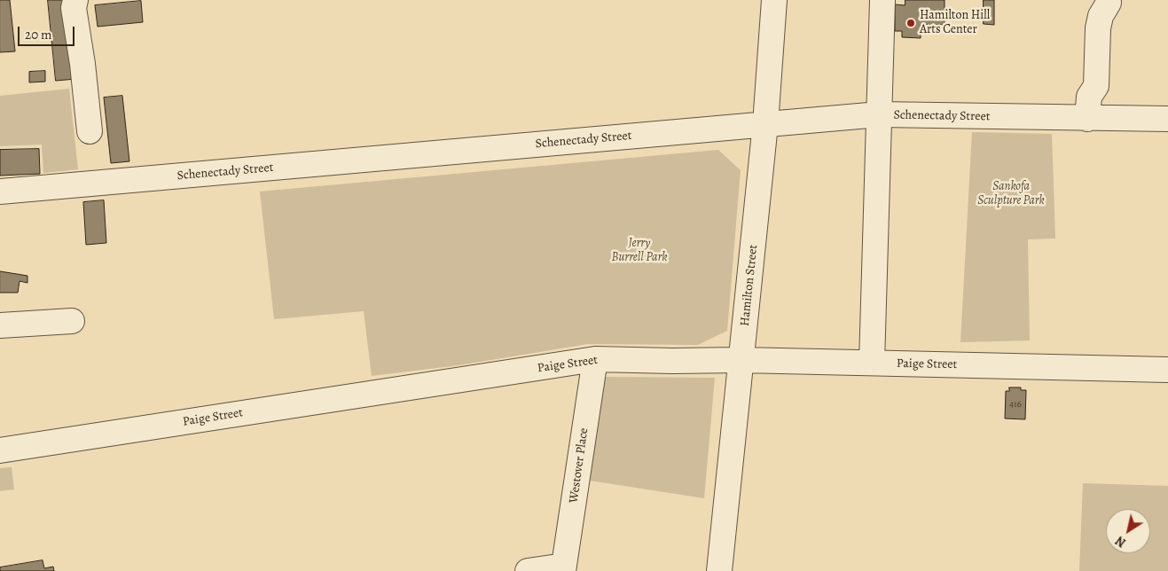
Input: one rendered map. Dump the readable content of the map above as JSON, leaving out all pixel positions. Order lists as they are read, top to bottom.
{
  "streets": {
    "street": [
      "Schenectady Street",
      "Hamilton Street",
      "Paige Street",
      "Westover Place"
    ]
  },
  "crossings": [
    ["Schenectady Street", "Hamilton Street"],
    ["Hamilton Street", "Paige Street"],
    ["Paige Street", "Westover Place"]
  ],
  "parks": ["Sankofa Sculpture Park", "Jerry Burrell Park"],
  "places": ["Hamilton Hill Arts Center"],
  "house_numbers": ["416"],
  "scale_bar": "20 m",
  "north": "bottom left"
}
